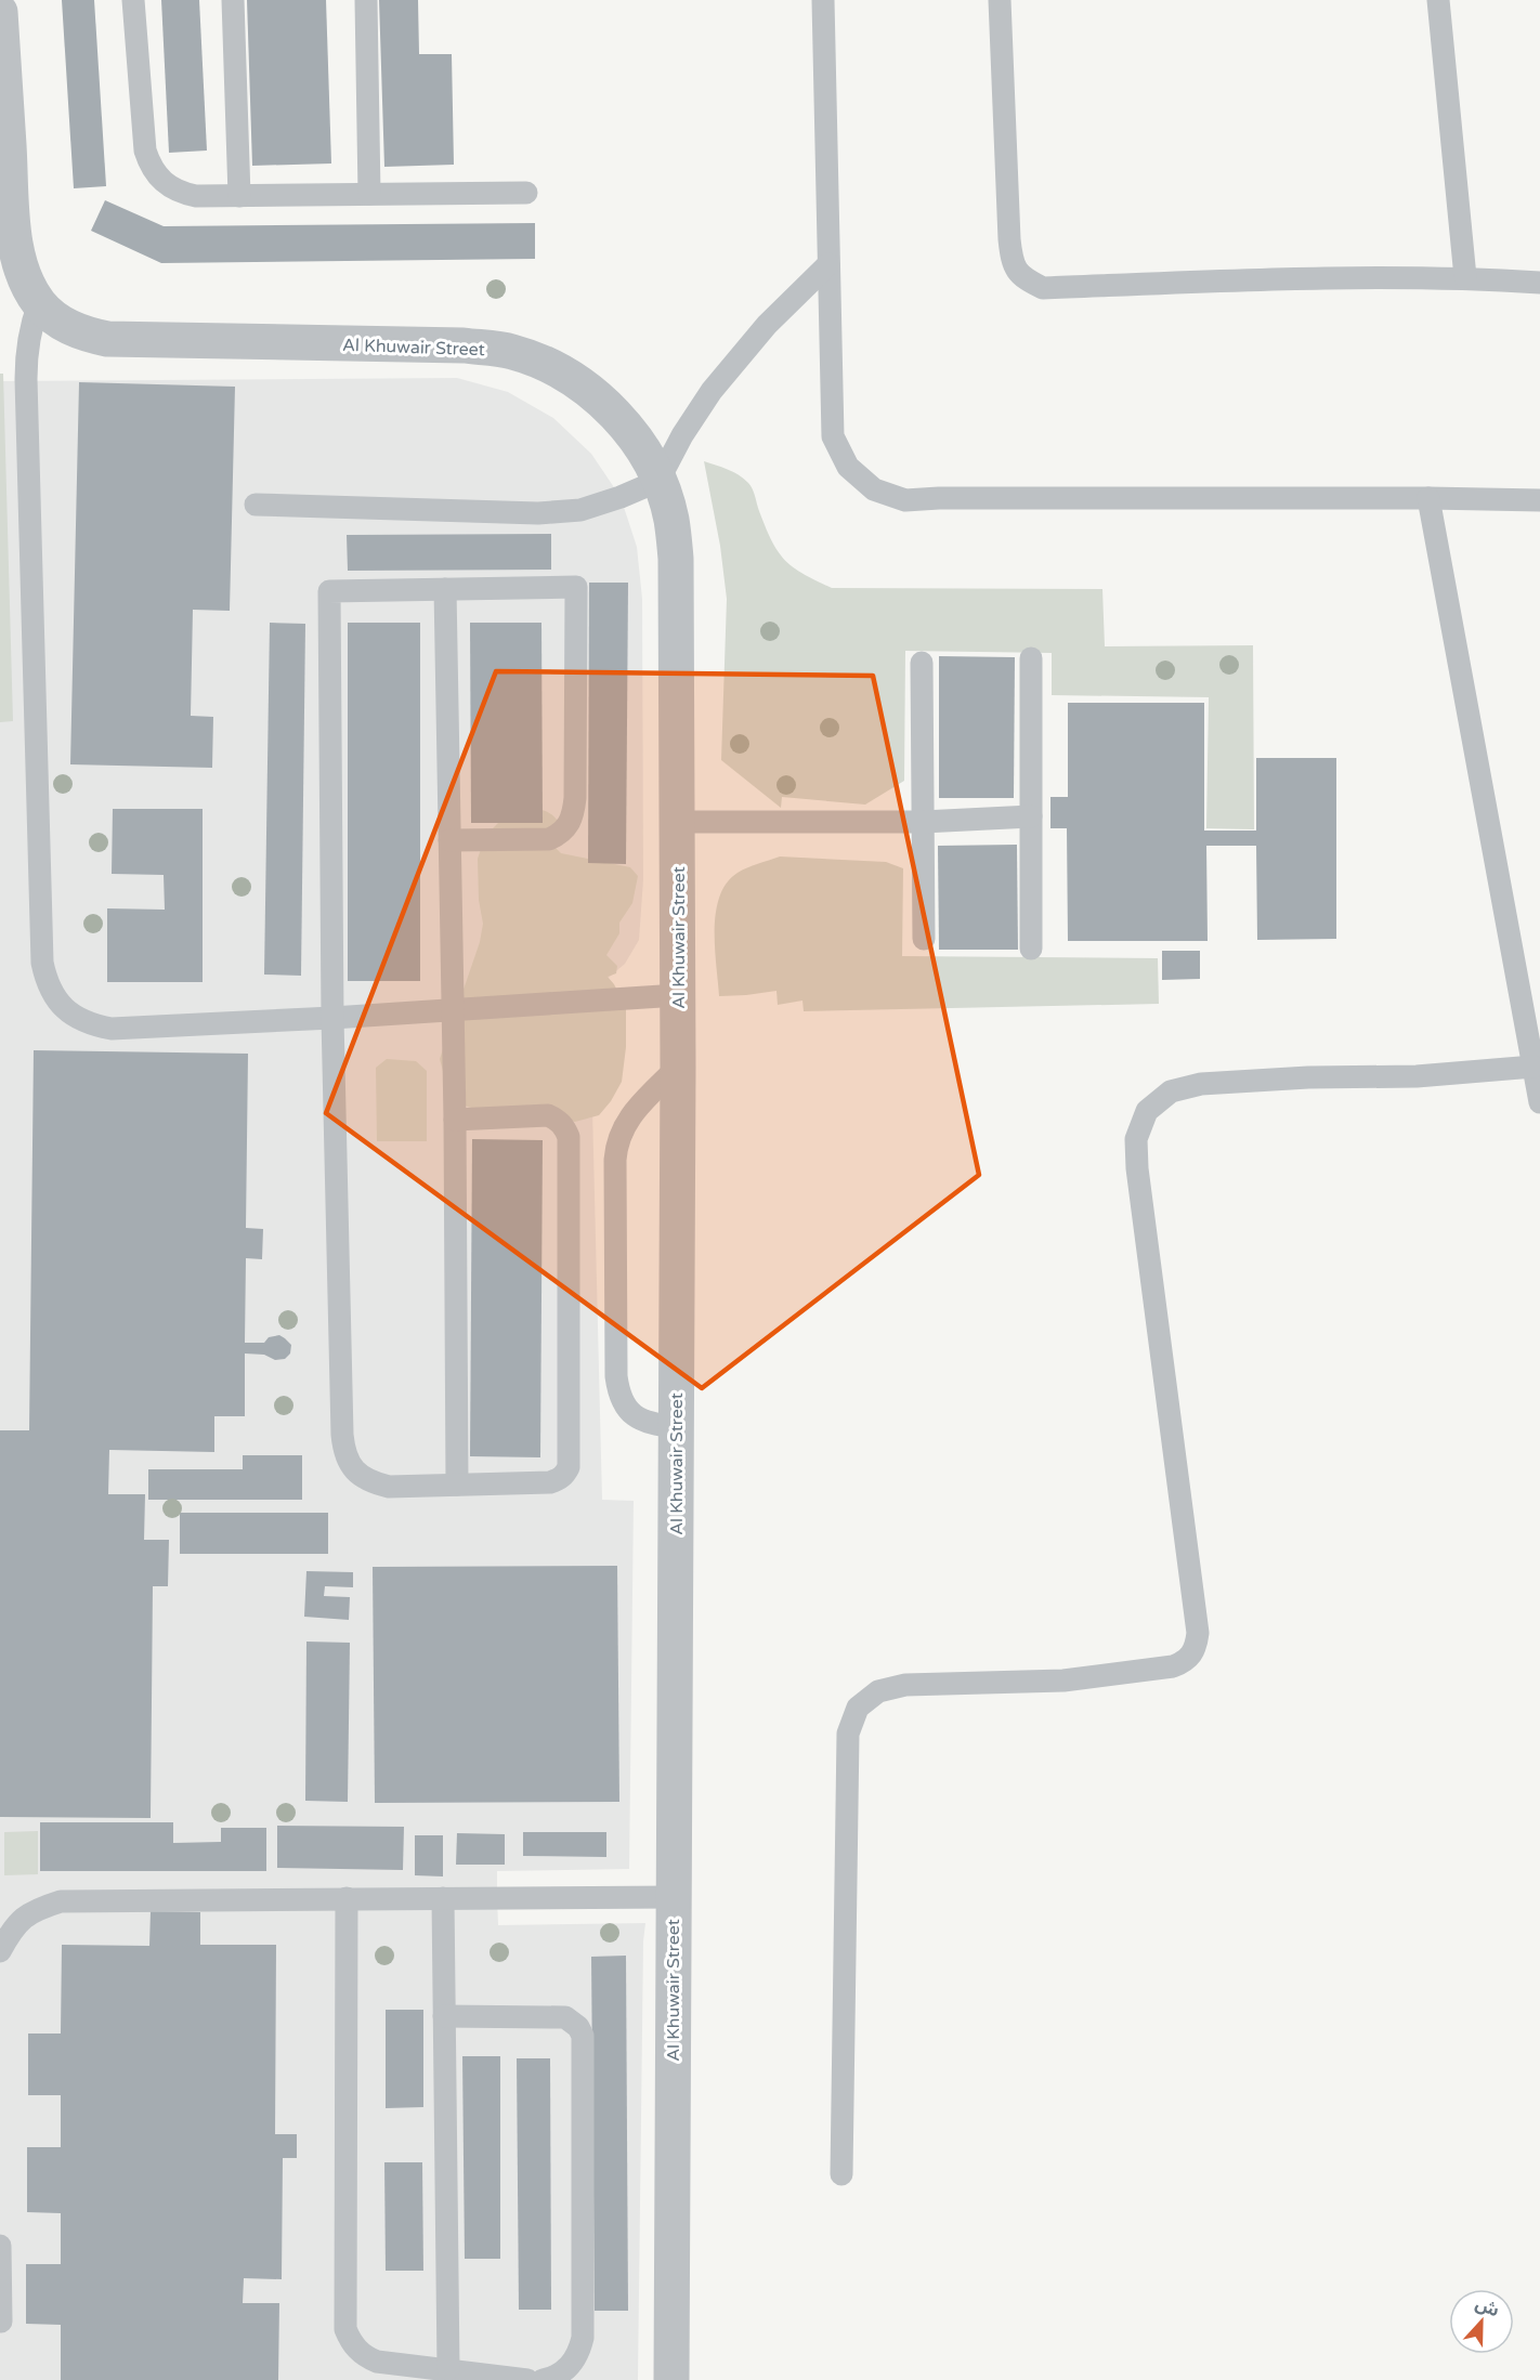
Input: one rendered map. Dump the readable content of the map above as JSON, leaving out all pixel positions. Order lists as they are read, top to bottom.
{
  "streets": {
    "street": ["Al Khuwair Street"]
  },
  "north": "top"
}
